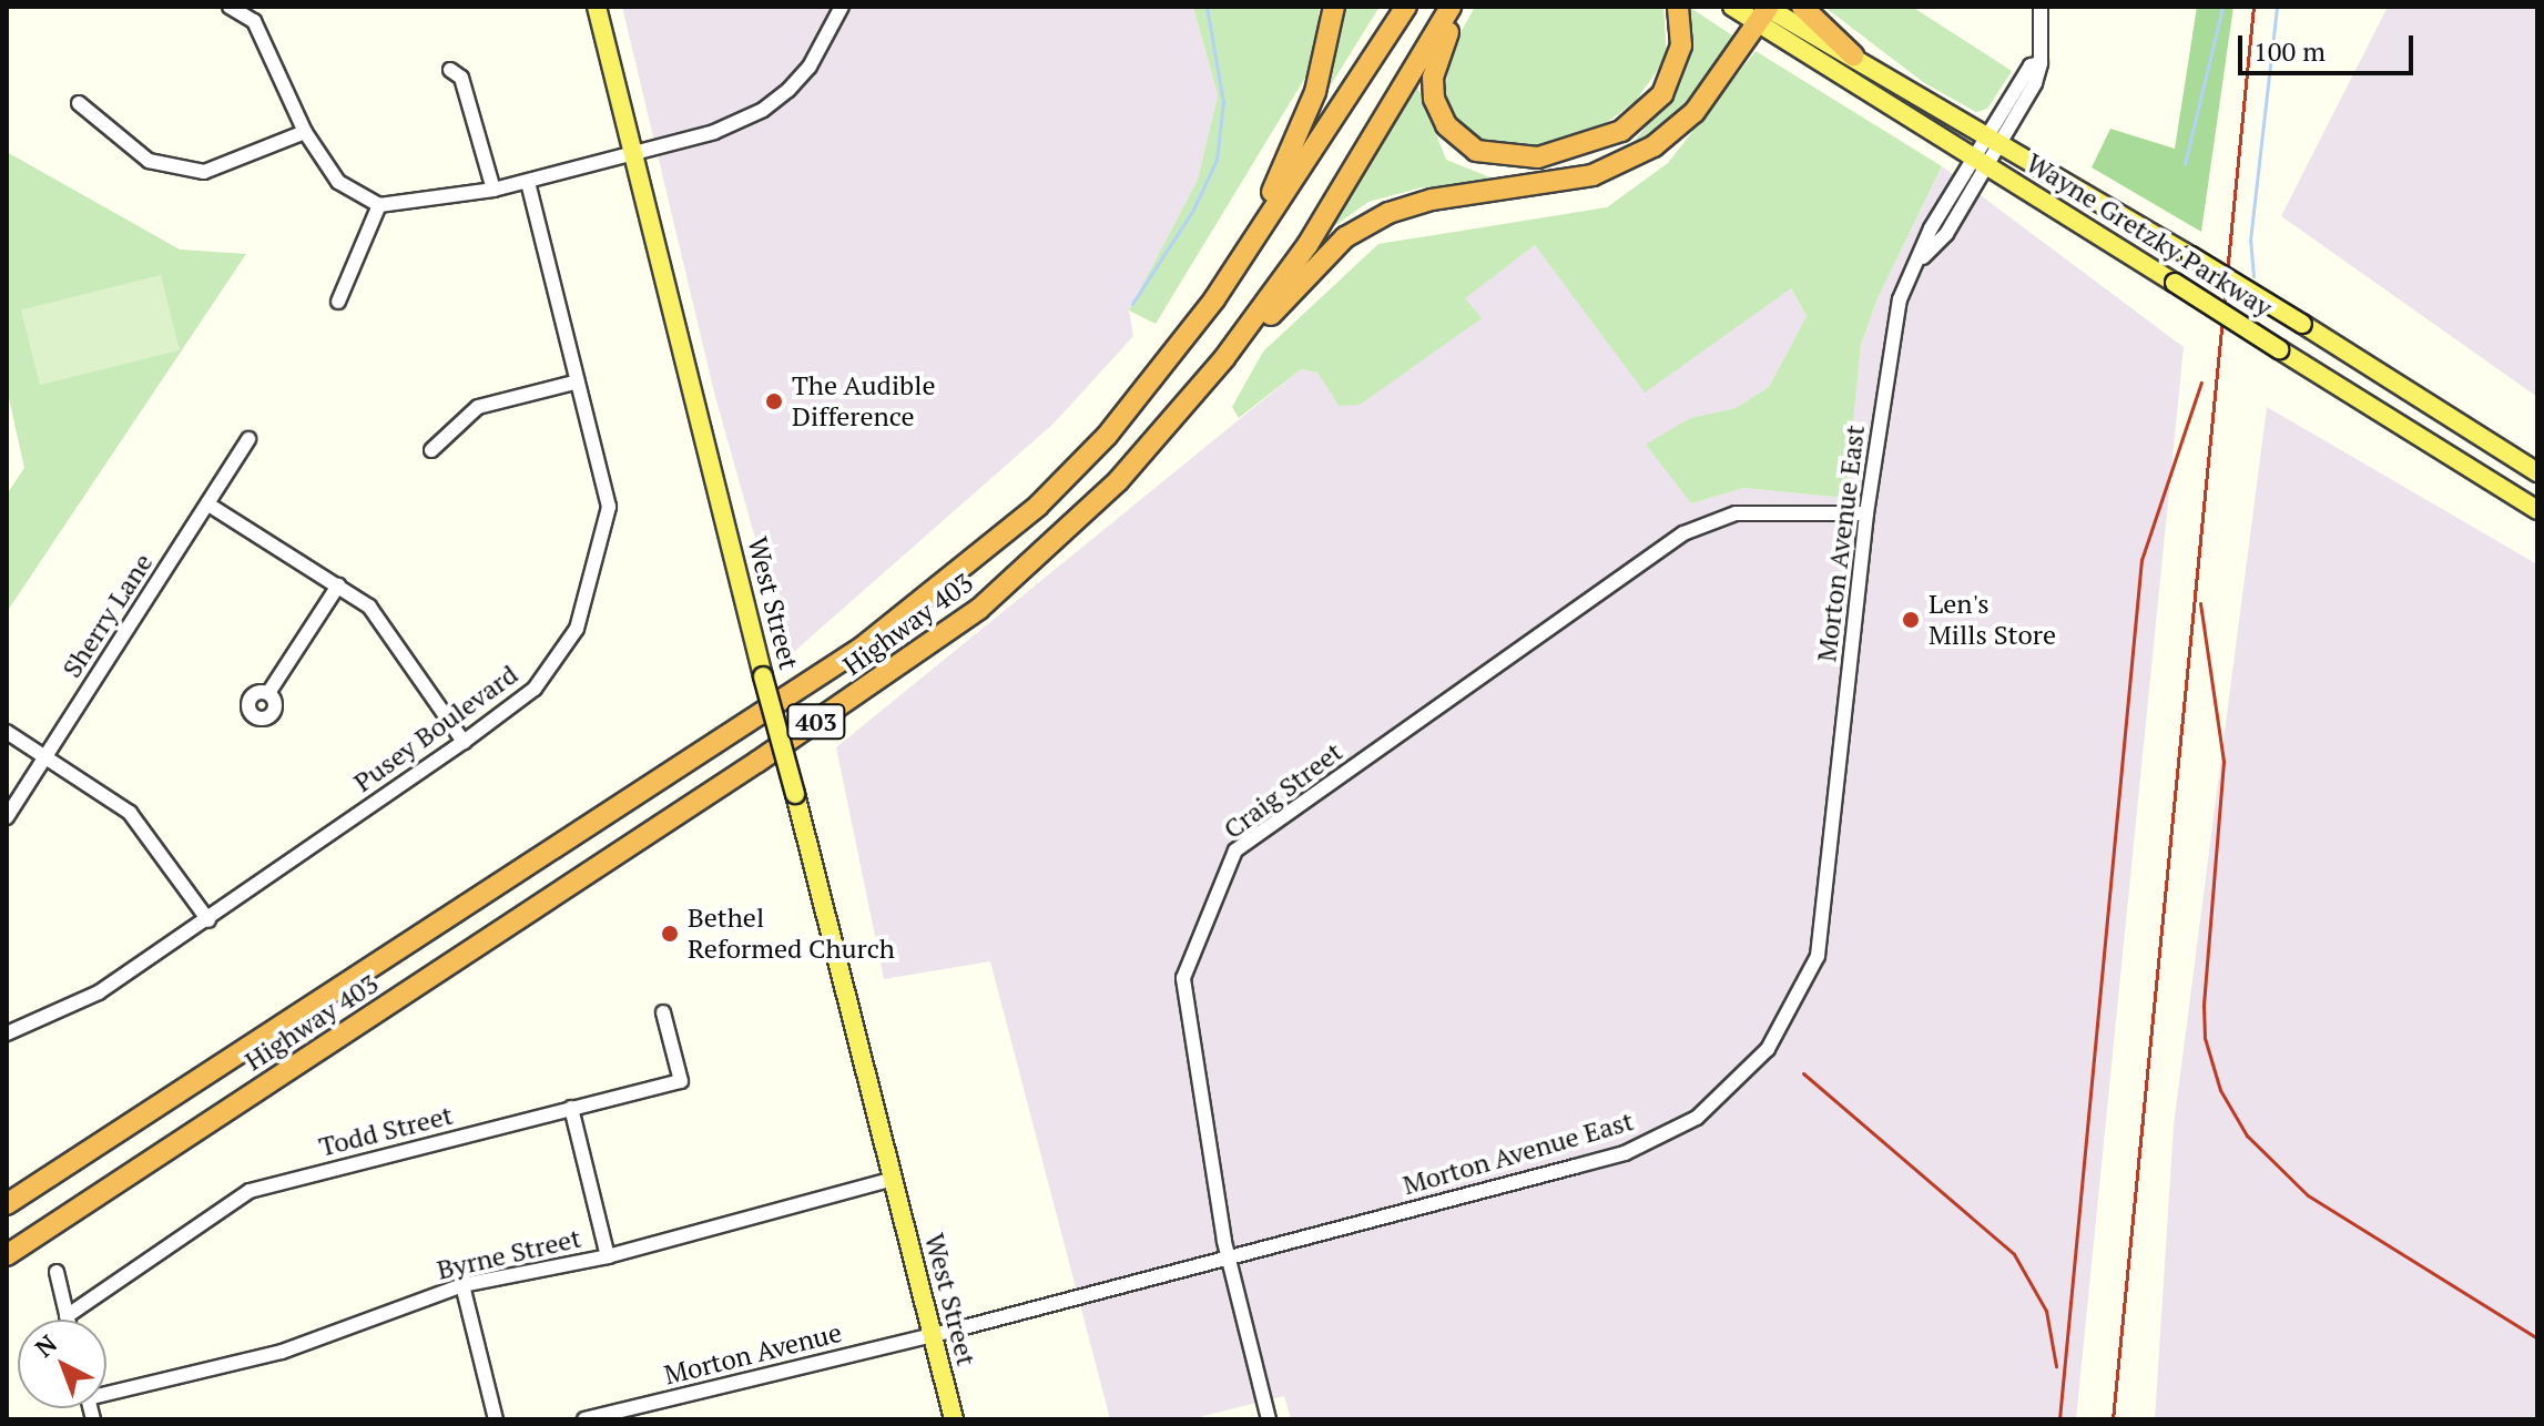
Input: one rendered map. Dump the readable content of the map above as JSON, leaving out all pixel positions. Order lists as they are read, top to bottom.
{
  "streets": {
    "highway": ["Highway 403", "403"],
    "main road": ["Wayne Gretzky Parkway", "West Street"],
    "street": [
      "Morton Avenue East",
      "Sherry Lane",
      "Pusey Boulevard",
      "Craig Street",
      "Todd Street",
      "Byrne Street",
      "Morton Avenue"
    ]
  },
  "crossings": [
    ["Wayne Gretzky Parkway", "Morton Avenue East"],
    ["Morton Avenue East", "West Street"],
    ["Morton Avenue East", "Craig Street"],
    ["Morton Avenue East", "Morton Avenue"],
    ["West Street", "Byrne Street"],
    ["West Street", "Morton Avenue"]
  ],
  "places": ["The Audible Difference", "Len's Mills Store", "Bethel Reformed Church"],
  "scale_bar": "100 m",
  "north": "top left"
}
